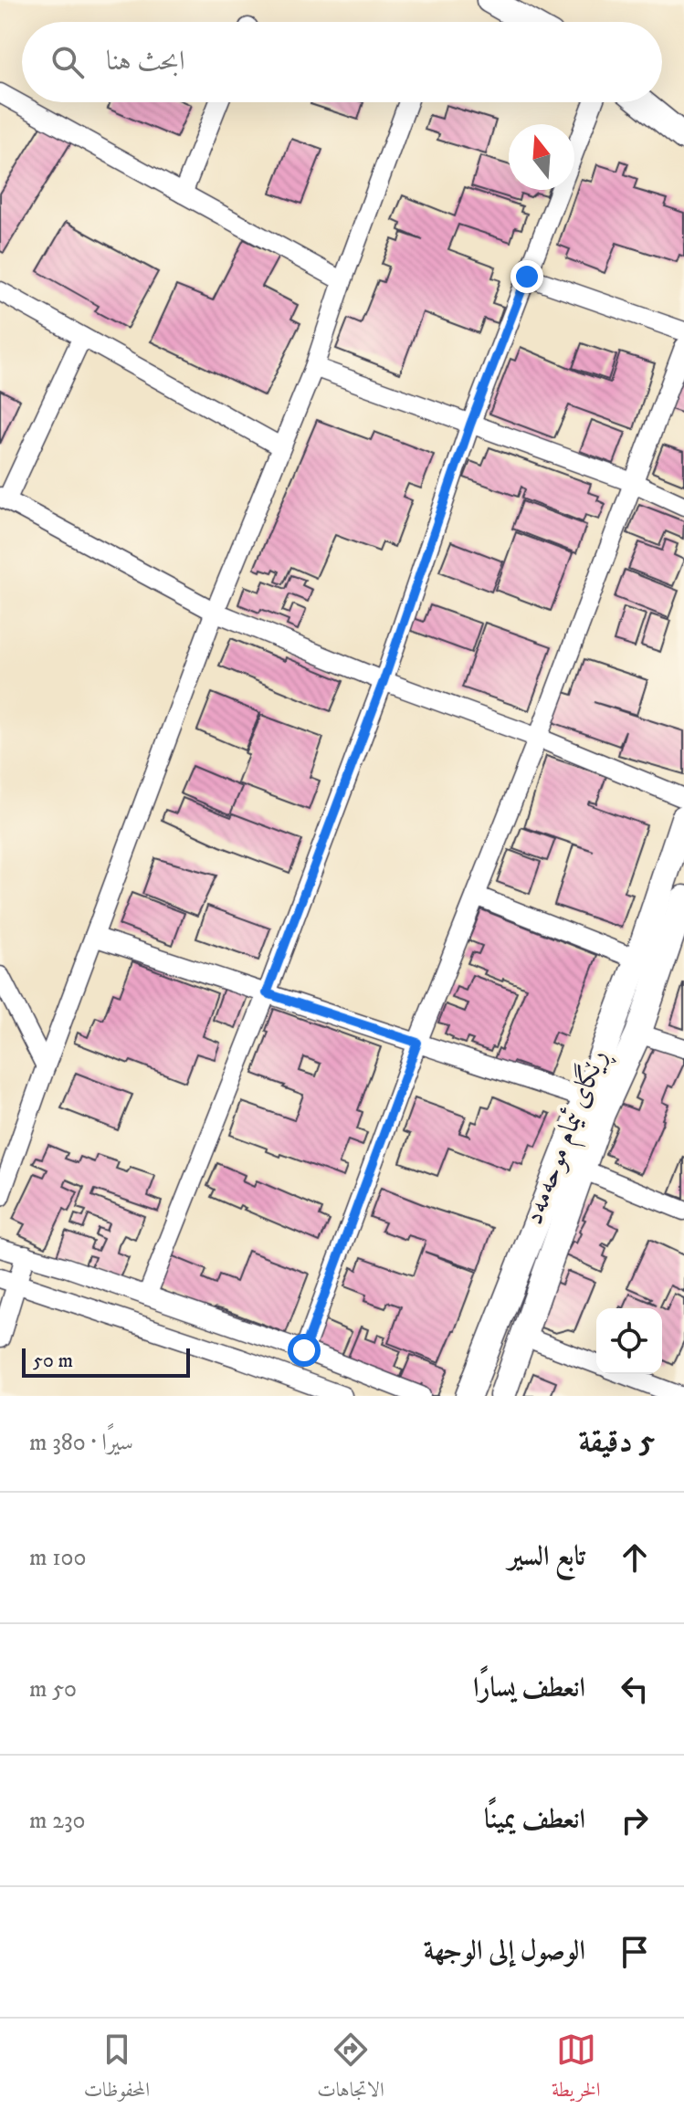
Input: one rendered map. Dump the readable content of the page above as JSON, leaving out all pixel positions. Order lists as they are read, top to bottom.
{
  "streets": {
    "main road": ["ڕێگای ئیمام موحەمەد"]
  },
  "scale_bar": "50 m",
  "north": "top",
  "page": {
    "search": "ابحث هنا",
    "scale": "50 m",
    "heading": ["5 دقيقة", "سيرًا · 380 m"],
    "list": [
      ["تابع السير", "100 m"],
      ["انعطف يسارًا", "50 m"],
      ["انعطف يمينًا", "230 m"],
      "الوصول إلى الوجهة"
    ],
    "nav": ["الخريطة", "الاتجاهات", "المحفوظات"]
  }
}
